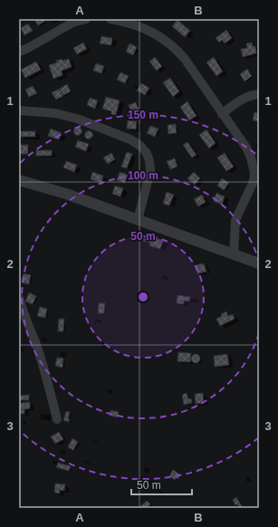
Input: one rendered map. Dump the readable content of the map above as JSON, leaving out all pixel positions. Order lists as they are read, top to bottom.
{
  "scale_bar": "50 m",
  "grid": {
    "columns": ["A", "B"],
    "rows": ["1", "2", "3"]
  },
  "rings": ["150 m", "100 m", "50 m"]
}
